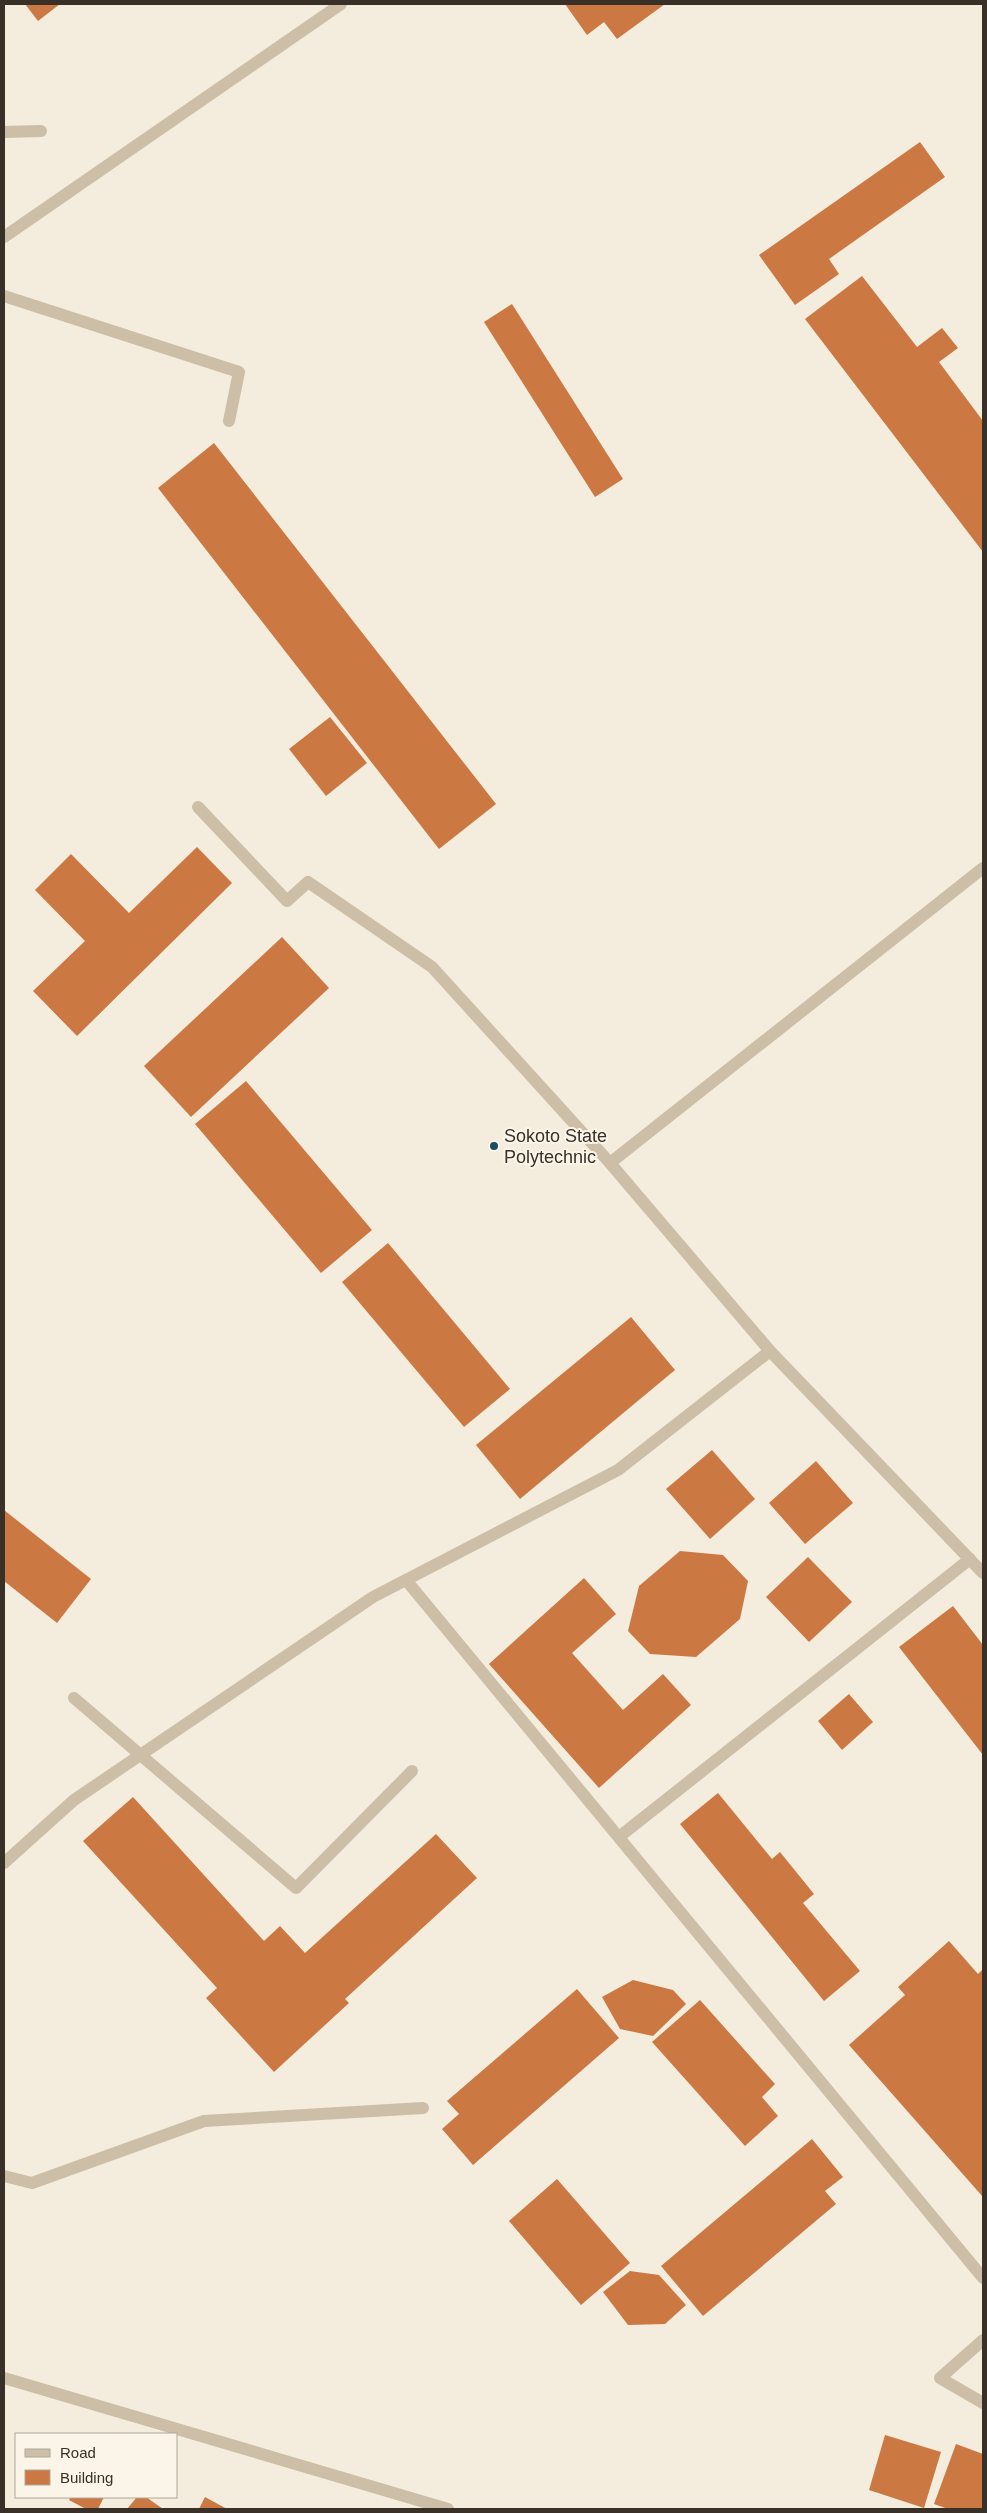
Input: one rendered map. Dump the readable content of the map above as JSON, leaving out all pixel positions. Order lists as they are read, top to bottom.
{
  "places": ["Sokoto State Polytechnic"],
  "legend": ["Road", "Building"]
}
